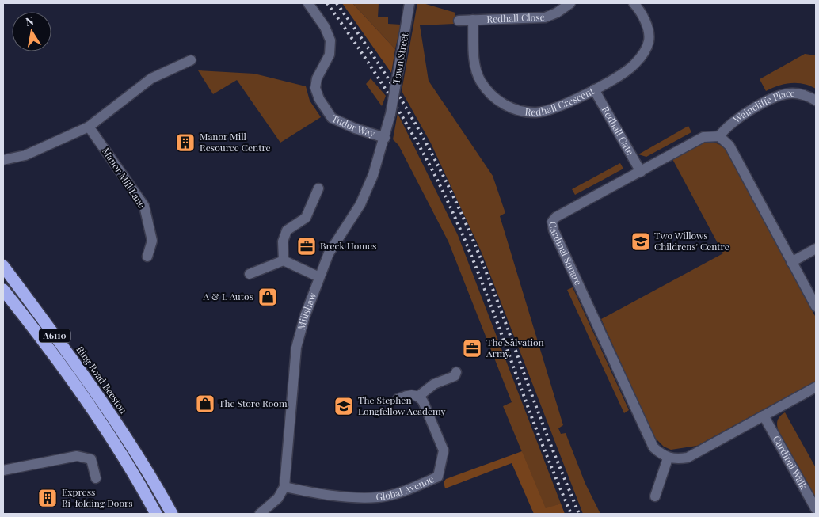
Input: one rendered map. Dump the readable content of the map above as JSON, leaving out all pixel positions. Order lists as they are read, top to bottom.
{
  "streets": {
    "highway": ["A6110", "Ring Road Beeston"],
    "street": [
      "Redhall Close",
      "Town Street",
      "Redhall Crescent",
      "Waincliffe Place",
      "Tudor Way",
      "Redhall Gate",
      "Manor Mill Lane",
      "Cardinal Square",
      "Millshaw",
      "Cardinal Walk",
      "Global Avenue"
    ]
  },
  "crossings": [
    ["Redhall Close", "Redhall Crescent"],
    ["Town Street", "Millshaw"],
    ["Redhall Crescent", "Redhall Gate"],
    ["Waincliffe Place", "Cardinal Square"],
    ["Tudor Way", "Millshaw"],
    ["Redhall Gate", "Cardinal Square"],
    ["Millshaw", "Global Avenue"]
  ],
  "places": {
    "building": ["Manor Mill Resource Centre", "Express Bi-folding Doors"],
    "school or university": ["Two Willows Childrens' Centre", "The Stephen Longfellow Academy"],
    "office": ["Breck Homes", "The Salvation Army"],
    "shop": ["A & L Autos", "The Store Room"]
  },
  "north": "top"
}
